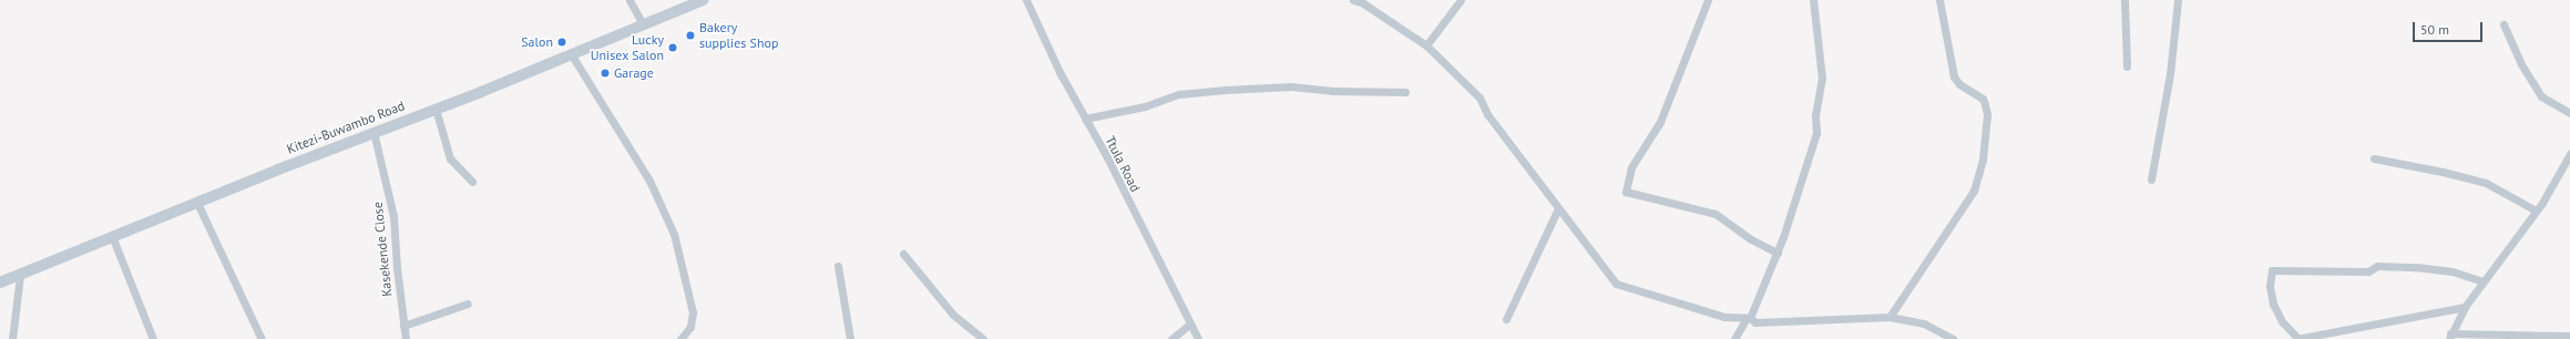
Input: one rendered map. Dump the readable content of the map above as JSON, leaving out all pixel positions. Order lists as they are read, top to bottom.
{
  "streets": {
    "street": ["Kitezi-Buwambo Road", "Ttula Road", "Kasekende Close"]
  },
  "crossings": [
    ["Kitezi-Buwambo Road", "Kasekende Close"]
  ],
  "places": [
    "Bakery supplies Shop",
    "Salon",
    "Lucky Unisex Salon",
    "Garage"
  ],
  "scale_bar": "50 m"
}
